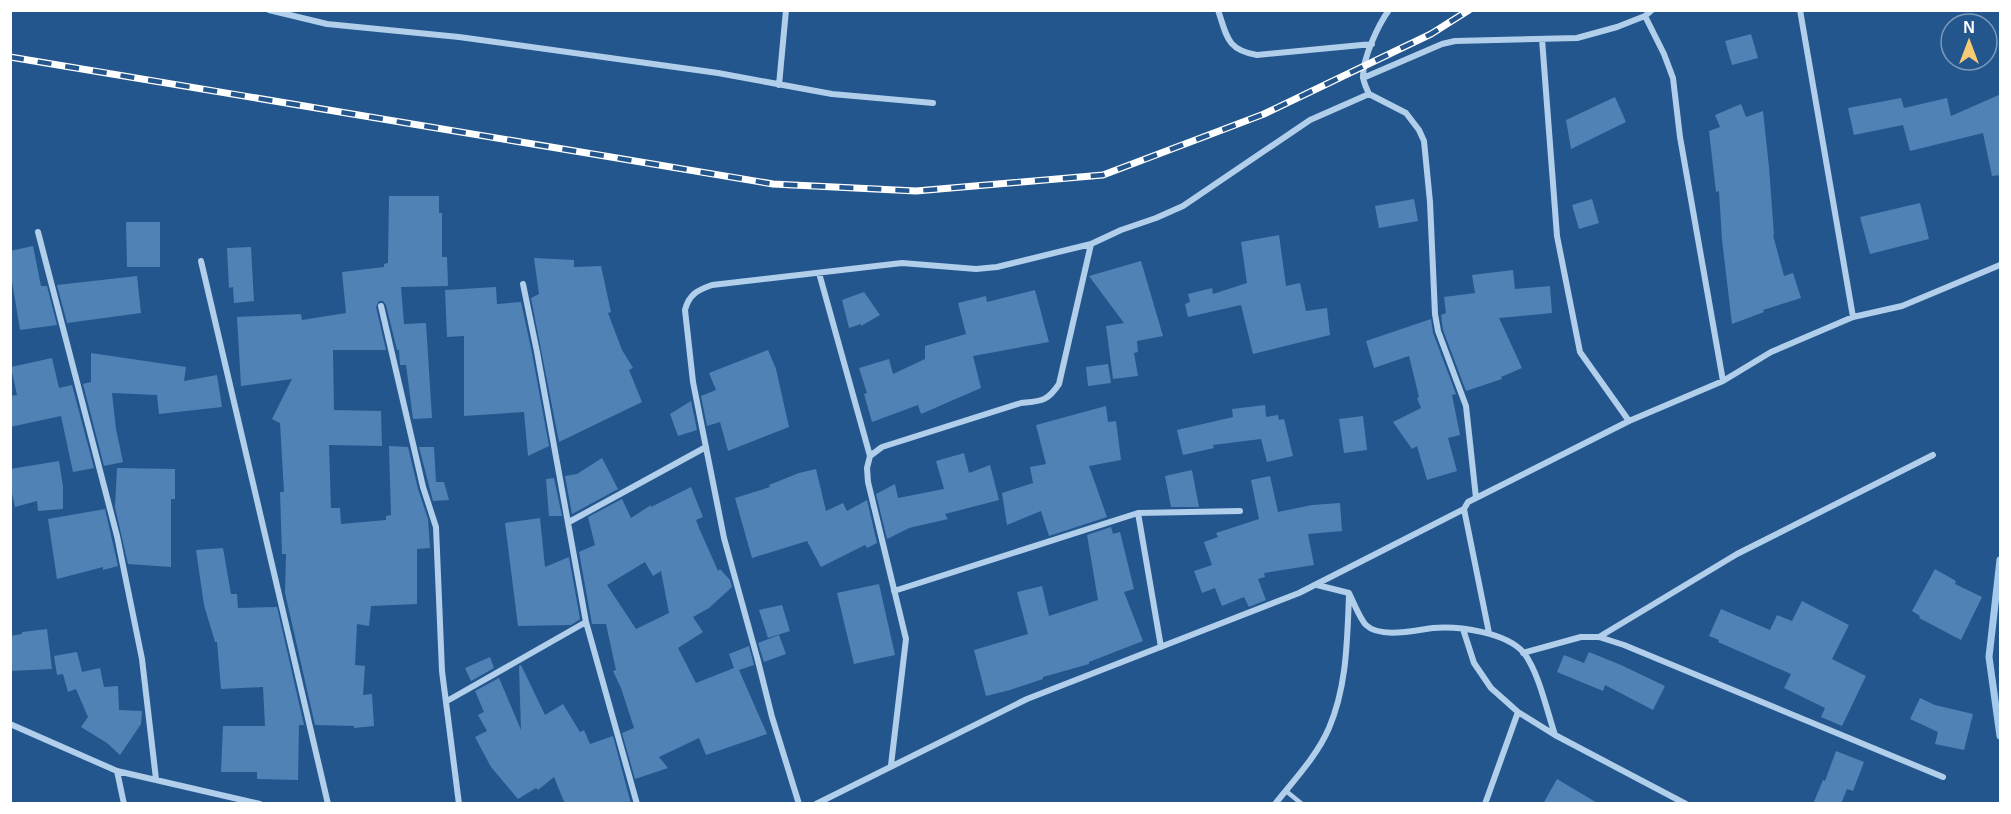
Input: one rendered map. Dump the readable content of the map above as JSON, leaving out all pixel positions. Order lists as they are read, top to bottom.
{
  "north": "top"
}
